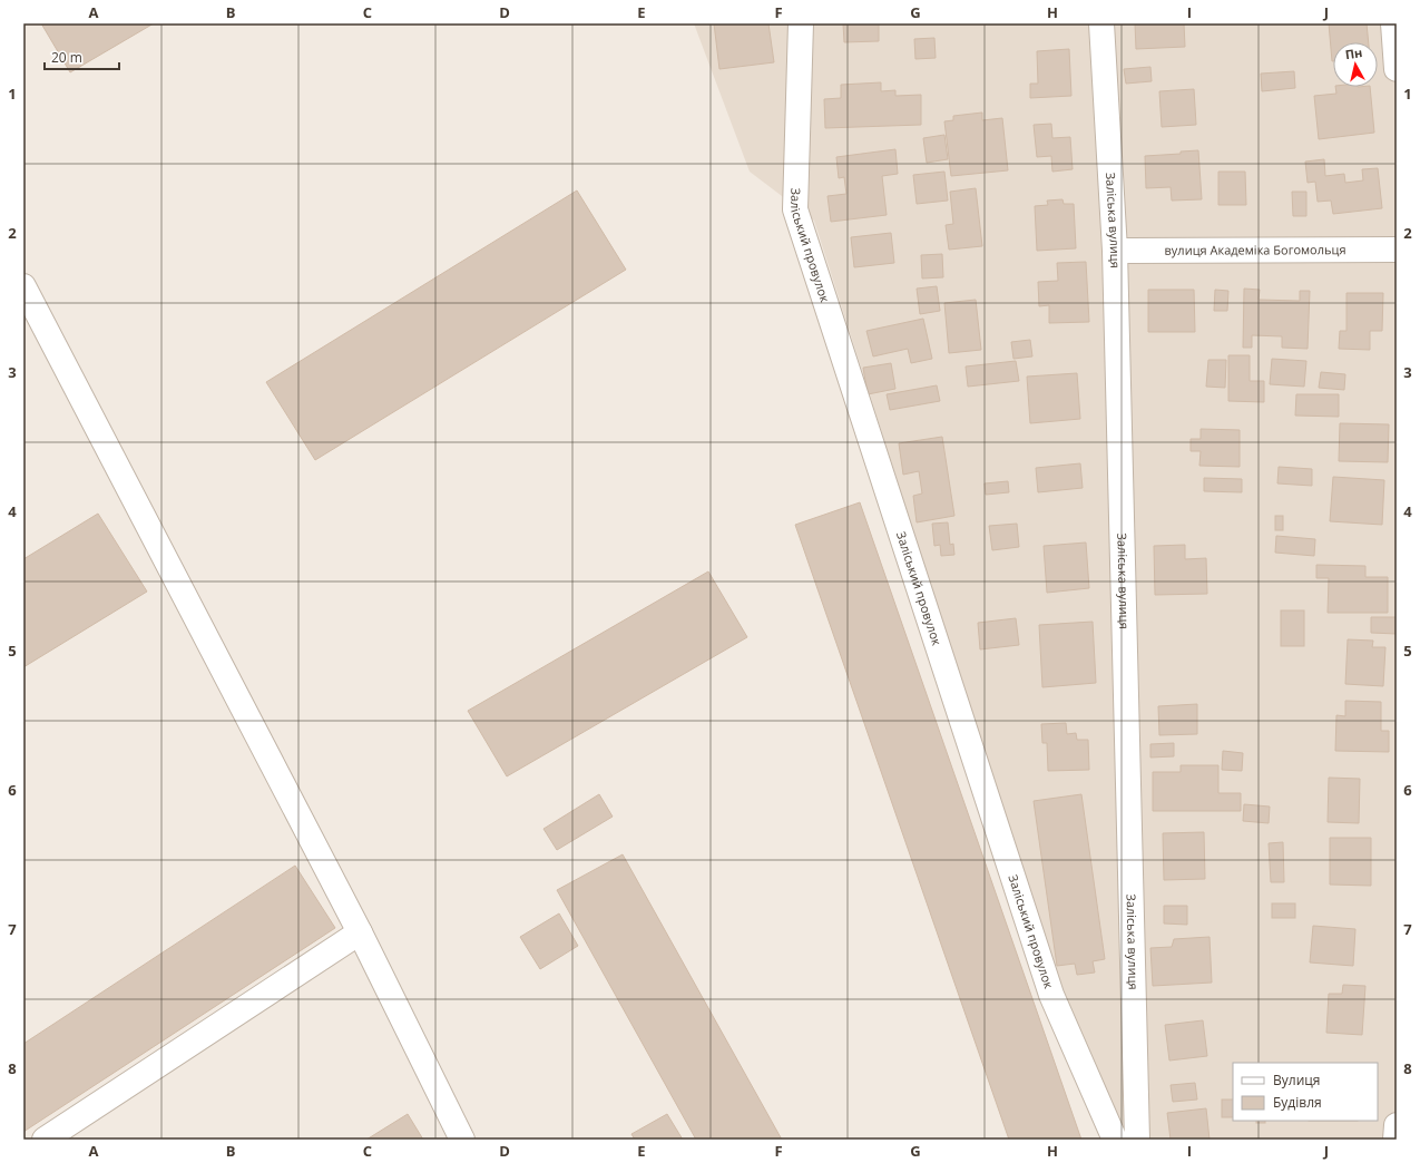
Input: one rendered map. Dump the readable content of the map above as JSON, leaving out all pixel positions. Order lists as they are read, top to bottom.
{
  "streets": {
    "street": ["Заліська вулиця", "Заліський провулок", "вулиця Академіка Богомольця"]
  },
  "crossings": [
    ["Заліська вулиця", "вулиця Академіка Богомольця"]
  ],
  "legend": ["Вулиця", "Будівля"],
  "scale_bar": "20 m",
  "north": "top",
  "grid": {
    "columns": [
      "A",
      "B",
      "C",
      "D",
      "E",
      "F",
      "G",
      "H",
      "I",
      "J"
    ],
    "rows": [
      "1",
      "2",
      "3",
      "4",
      "5",
      "6",
      "7",
      "8"
    ]
  }
}
